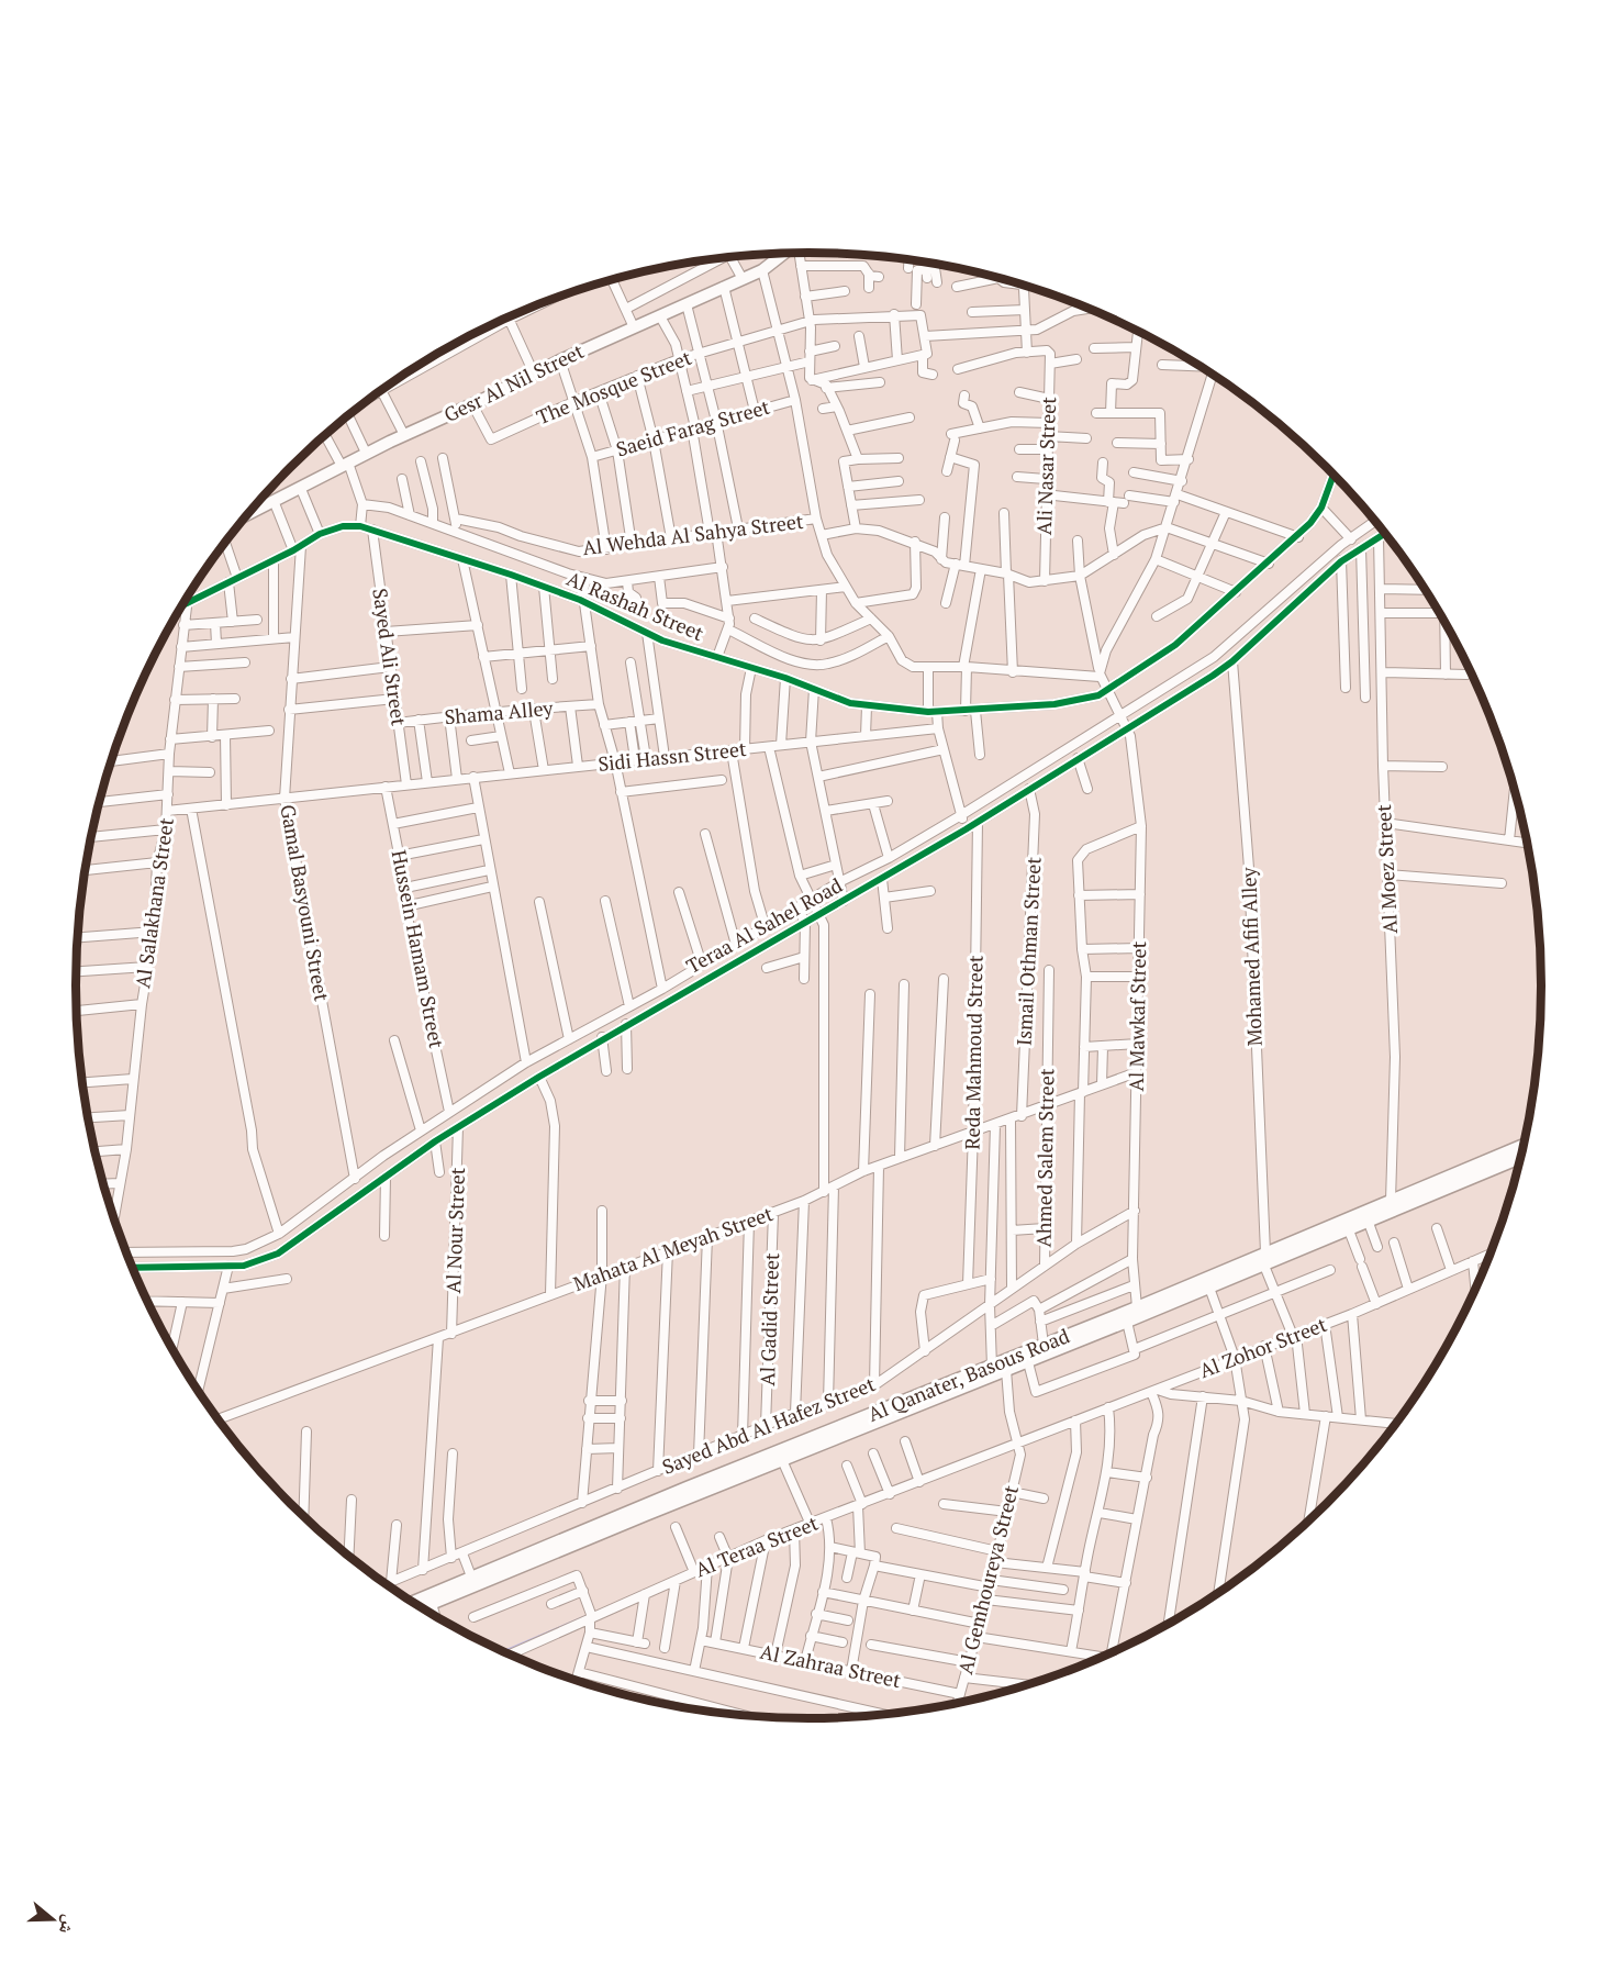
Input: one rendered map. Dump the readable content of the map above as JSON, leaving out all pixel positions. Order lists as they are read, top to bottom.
{
  "streets": {
    "main road": ["Gesr Al Nil Street", "Al Qanater, Basous Road"],
    "street": [
      "The Mosque Street",
      "Saeid Farag Street",
      "Ali Nasar Street",
      "Al Wehda Al Sahya Street",
      "Al Rashah Street",
      "Sayed Ali Street",
      "Shama Alley",
      "Sidi Hassn Street",
      "Al Moez Street",
      "Al Salakhana Street",
      "Gamal Basyouni Street",
      "Teraa Al Sahel Road",
      "Hussein Hamam Street",
      "Ismail Othman Street",
      "Mohamed Afifi Alley",
      "Al Mawkaf Street",
      "Reda Mahmoud Street",
      "Ahmed Salem Street",
      "Al Nour Street",
      "Mahata Al Meyah Street",
      "Al Gadid Street",
      "Al Zohor Street",
      "Sayed Abd Al Hafez Street",
      "Al Teraa Street",
      "Al Gemhoureya Street",
      "Al Zahraa Street"
    ]
  },
  "crossings": [
    ["Gesr Al Nil Street", "The Mosque Street"],
    ["Al Rashah Street", "Sayed Ali Street"],
    ["Al Rashah Street", "Al Salakhana Street"],
    ["Al Rashah Street", "Gamal Basyouni Street"],
    ["Al Rashah Street", "Al Mawkaf Street"],
    ["Sayed Ali Street", "Shama Alley"],
    ["Sayed Ali Street", "Sidi Hassn Street"],
    ["Sidi Hassn Street", "Al Salakhana Street"],
    ["Sidi Hassn Street", "Gamal Basyouni Street"],
    ["Sidi Hassn Street", "Hussein Hamam Street"],
    ["Al Moez Street", "Teraa Al Sahel Road"],
    ["Al Moez Street", "Al Qanater, Basous Road"],
    ["Gamal Basyouni Street", "Teraa Al Sahel Road"],
    ["Teraa Al Sahel Road", "Hussein Hamam Street"],
    ["Teraa Al Sahel Road", "Ismail Othman Street"],
    ["Teraa Al Sahel Road", "Mohamed Afifi Alley"],
    ["Teraa Al Sahel Road", "Al Mawkaf Street"],
    ["Teraa Al Sahel Road", "Reda Mahmoud Street"],
    ["Teraa Al Sahel Road", "Al Nour Street"],
    ["Ismail Othman Street", "Mahata Al Meyah Street"],
    ["Mohamed Afifi Alley", "Al Qanater, Basous Road"],
    ["Al Mawkaf Street", "Mahata Al Meyah Street"],
    ["Al Mawkaf Street", "Al Qanater, Basous Road"],
    ["Al Mawkaf Street", "Sayed Abd Al Hafez Street"],
    ["Reda Mahmoud Street", "Mahata Al Meyah Street"],
    ["Ahmed Salem Street", "Mahata Al Meyah Street"],
    ["Ahmed Salem Street", "Sayed Abd Al Hafez Street"],
    ["Al Nour Street", "Mahata Al Meyah Street"],
    ["Mahata Al Meyah Street", "Al Gadid Street"],
    ["Al Gadid Street", "Sayed Abd Al Hafez Street"],
    ["Al Zohor Street", "Al Teraa Street"],
    ["Al Zohor Street", "Al Gemhoureya Street"],
    ["Al Teraa Street", "Al Gemhoureya Street"],
    ["Al Gemhoureya Street", "Al Zahraa Street"]
  ],
  "north": "right"
}
